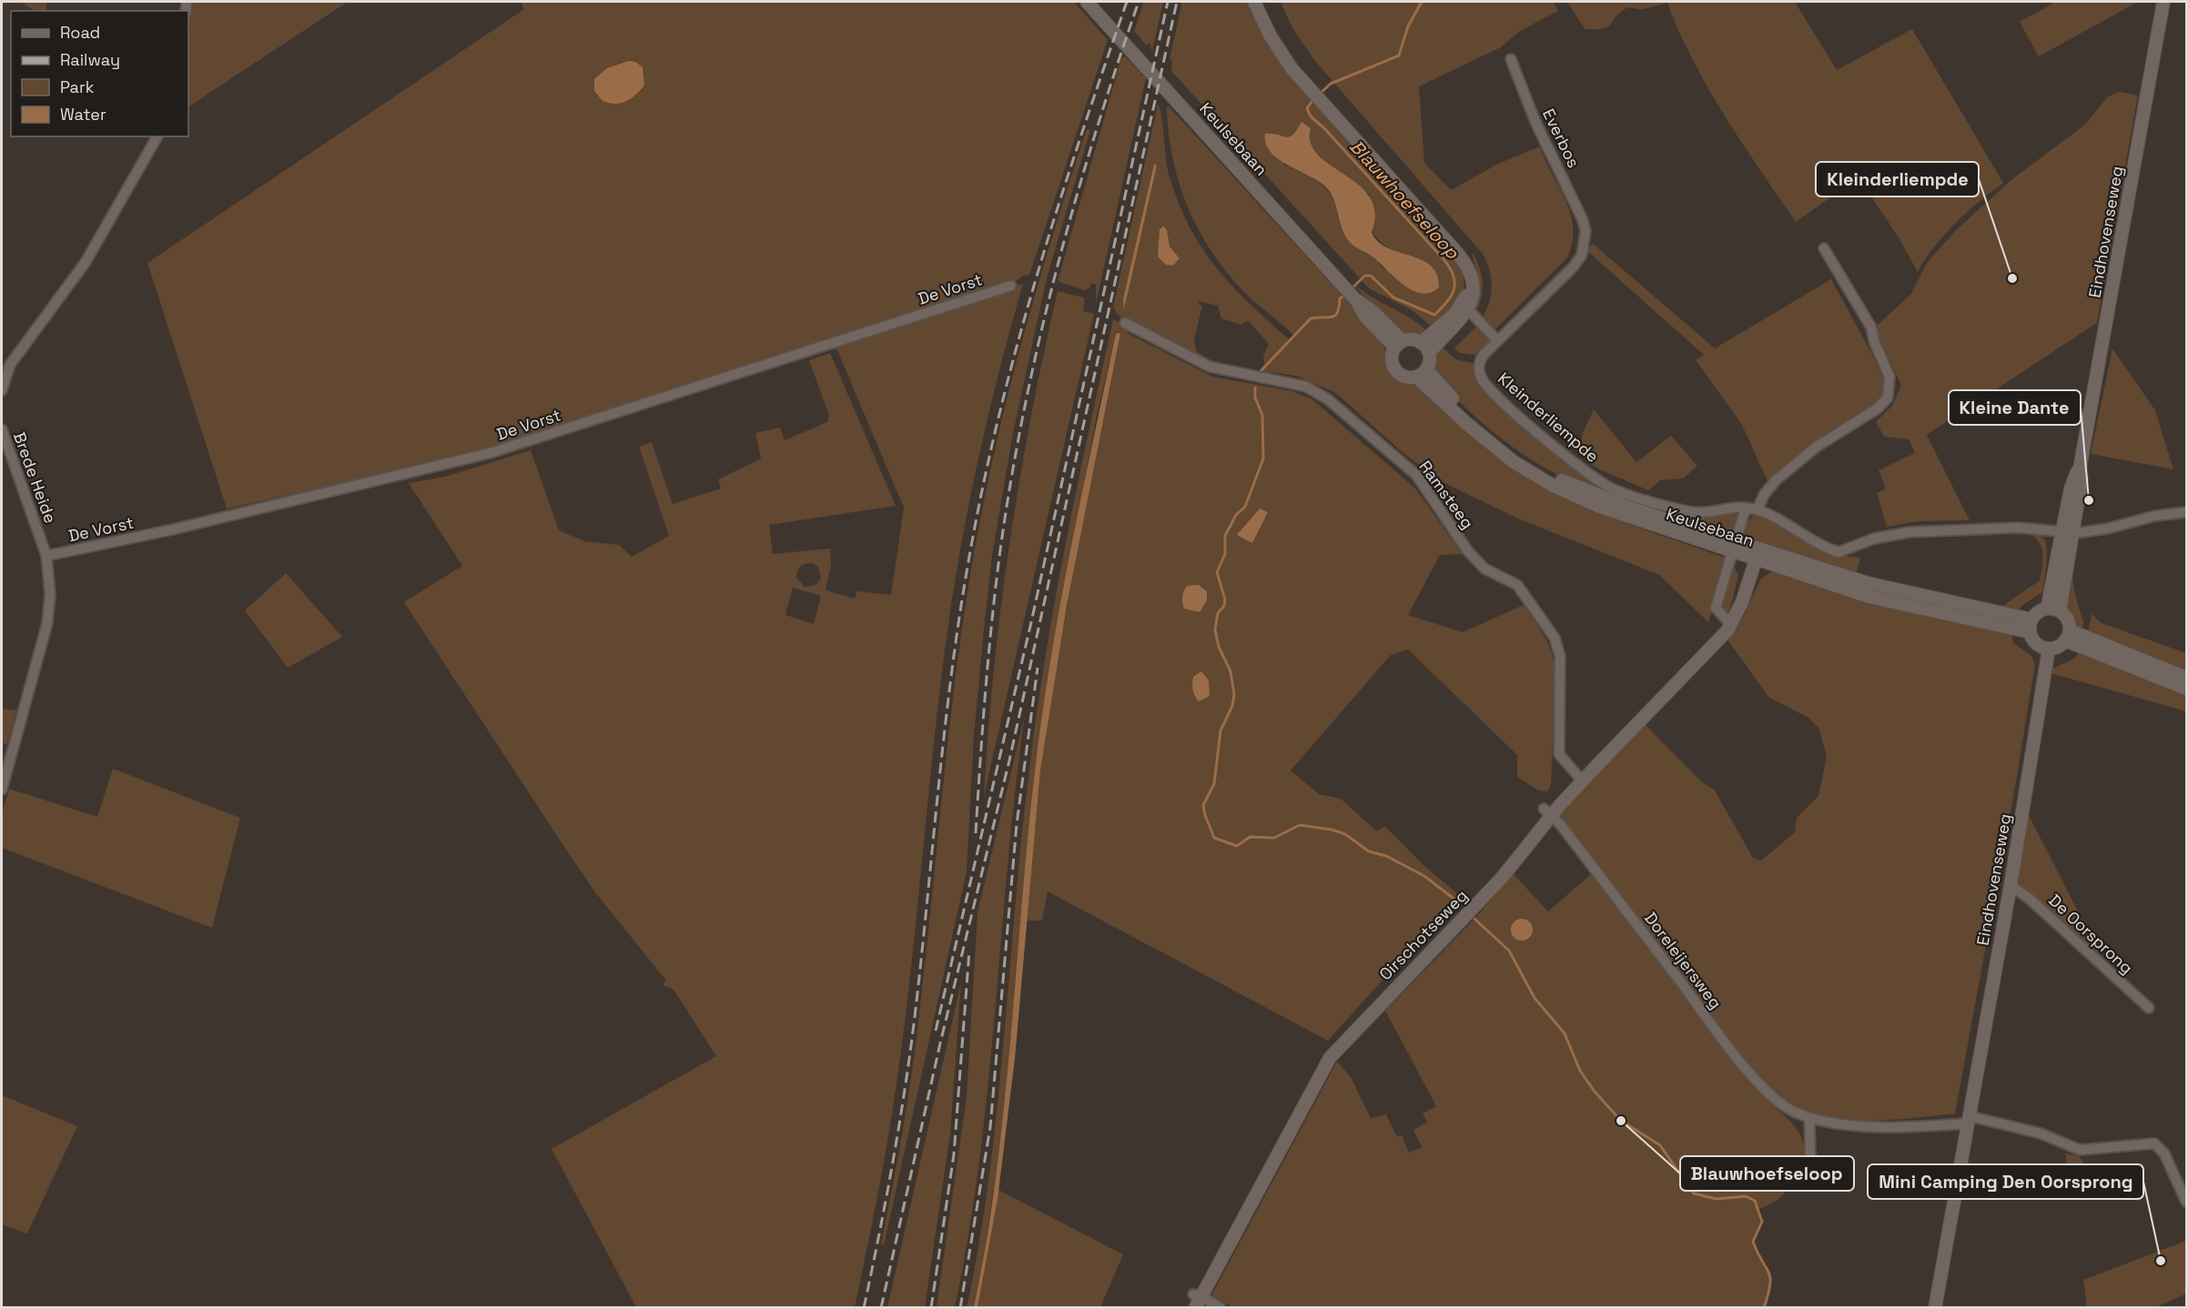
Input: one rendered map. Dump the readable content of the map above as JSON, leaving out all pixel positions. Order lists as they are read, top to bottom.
{
  "streets": {
    "main road": ["Keulsebaan", "Eindhovenseweg", "Oirschotseweg"],
    "street": [
      "Everbos",
      "De Vorst",
      "Kleinderliempde",
      "Brede Heide",
      "Ramsteeg",
      "De Oorsprong",
      "Doreleijersweg"
    ]
  },
  "crossings": [
    ["Everbos", "Kleinderliempde"],
    ["Keulsebaan", "Eindhovenseweg"],
    ["Keulsebaan", "Oirschotseweg"],
    ["Eindhovenseweg", "De Oorsprong"],
    ["Eindhovenseweg", "Doreleijersweg"],
    ["De Vorst", "Brede Heide"],
    ["Ramsteeg", "Oirschotseweg"],
    ["Oirschotseweg", "Doreleijersweg"]
  ],
  "water": ["Blauwhoefseloop"],
  "places": [
    "Kleinderliempde",
    "Kleine Dante",
    "Blauwhoefseloop",
    "Mini Camping Den Oorsprong"
  ],
  "legend": [
    "Road",
    "Railway",
    "Park",
    "Water"
  ]
}
